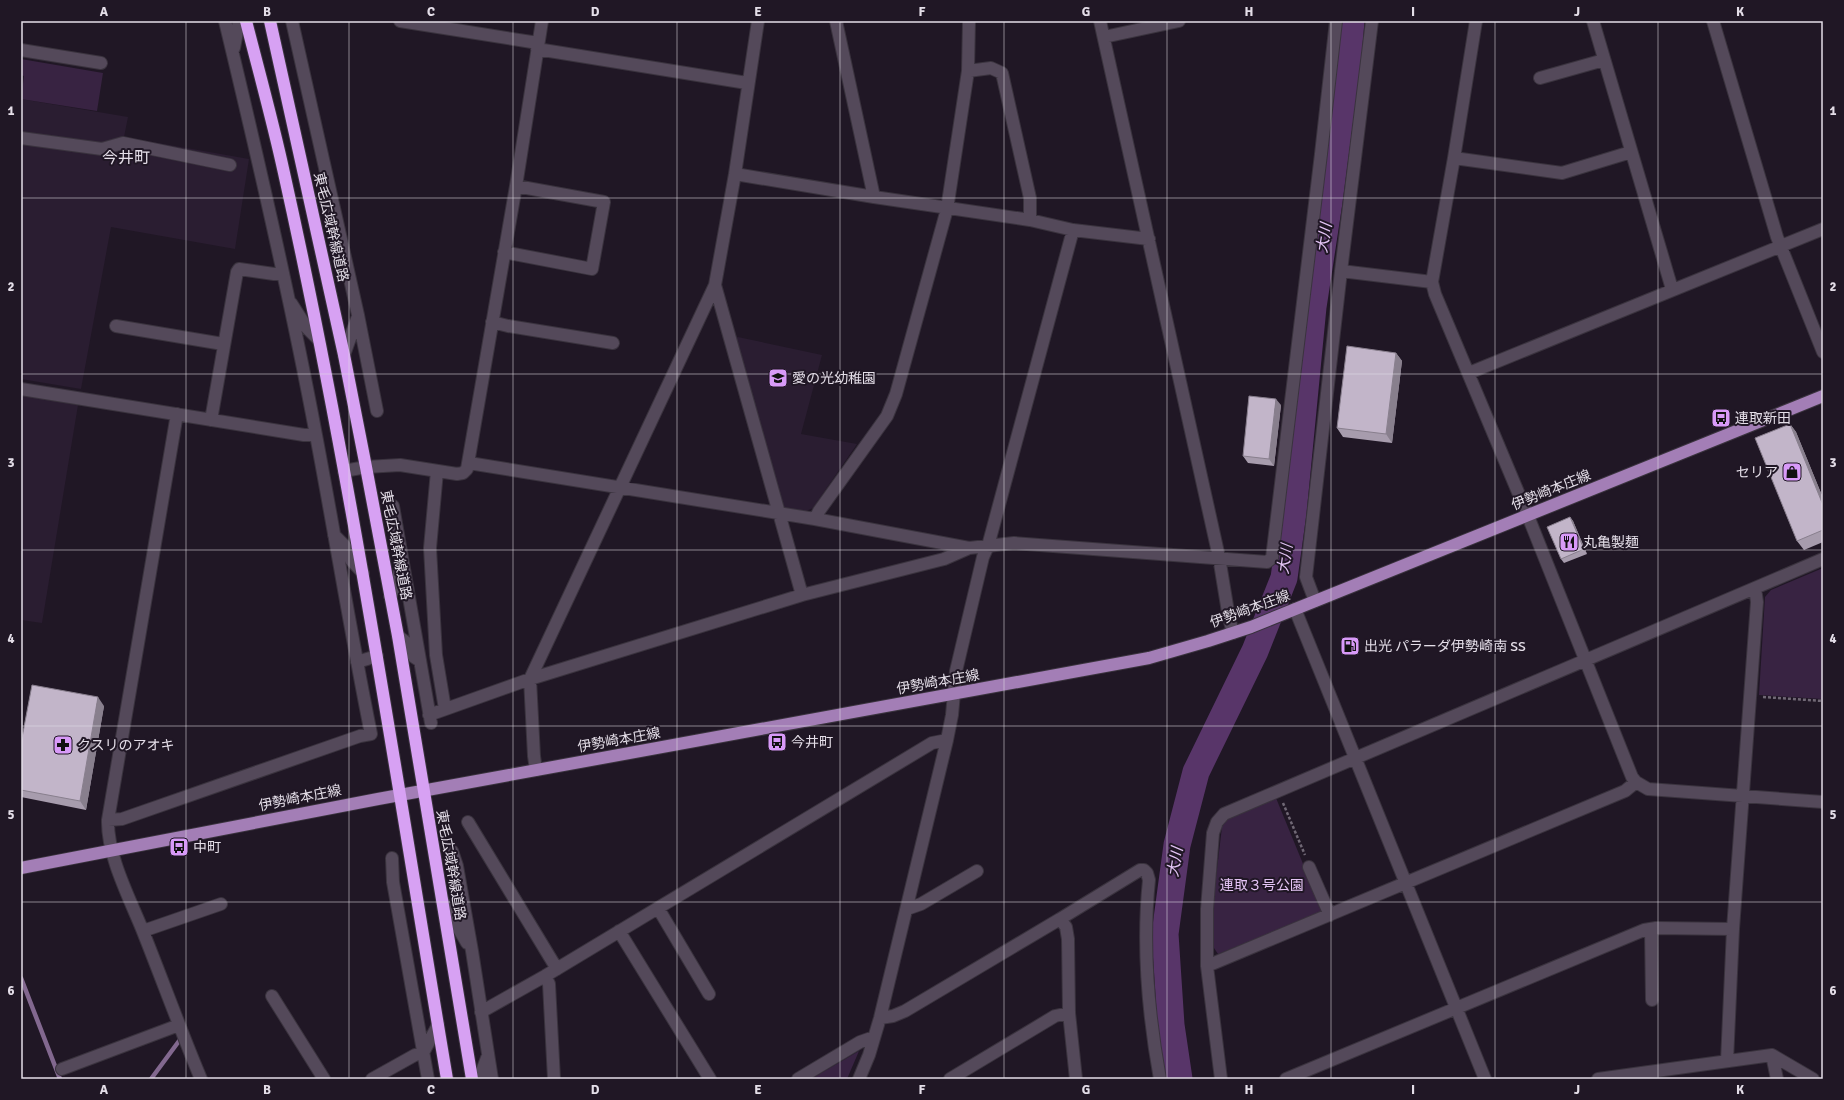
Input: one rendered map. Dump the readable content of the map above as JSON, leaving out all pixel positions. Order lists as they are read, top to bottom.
{
  "streets": {
    "highway": ["東毛広域幹線道路"],
    "main road": ["伊勢崎本庄線"]
  },
  "crossings": [
    ["東毛広域幹線道路", "伊勢崎本庄線"]
  ],
  "districts": ["今井町"],
  "water": ["大川"],
  "parks": ["連取３号公園"],
  "places": {
    "school or university": ["愛の光幼稚園"],
    "bus stop": ["連取新田", "今井町", "中町"],
    "shop": ["セリア"],
    "restaurant": ["丸亀製麺"],
    "fuel station": ["出光 パラーダ伊勢崎南 SS"],
    "pharmacy": ["クスリのアオキ"]
  },
  "grid": {
    "columns": [
      "A",
      "B",
      "C",
      "D",
      "E",
      "F",
      "G",
      "H",
      "I",
      "J",
      "K"
    ],
    "rows": [
      "1",
      "2",
      "3",
      "4",
      "5",
      "6"
    ]
  }
}
